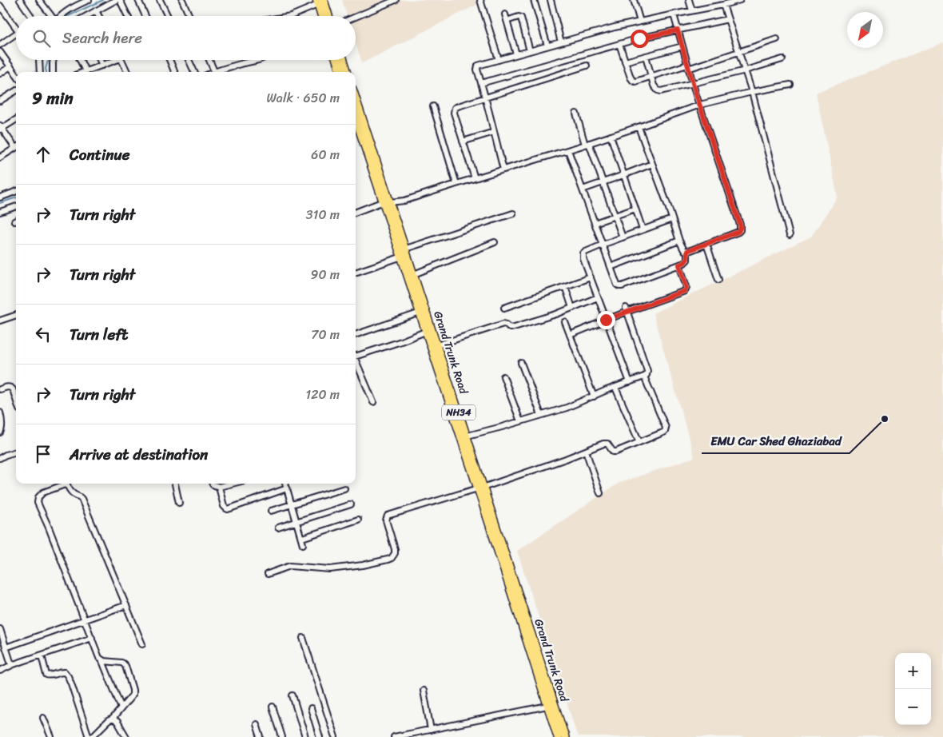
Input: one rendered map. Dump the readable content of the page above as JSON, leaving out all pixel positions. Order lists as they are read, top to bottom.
{
  "streets": {
    "highway": ["Grand Trunk Road", "NH34"]
  },
  "places": ["EMU Car Shed Ghaziabad"],
  "north": "bottom left",
  "page": {
    "search": "Search here",
    "heading": ["9 min", "Walk · 650 m"],
    "list": [
      ["Continue", "60 m"],
      ["Turn right", "310 m"],
      ["Turn right", "90 m"],
      ["Turn left", "70 m"],
      ["Turn right", "120 m"],
      "Arrive at destination"
    ],
    "map_buttons": ["+", "−"]
  }
}
